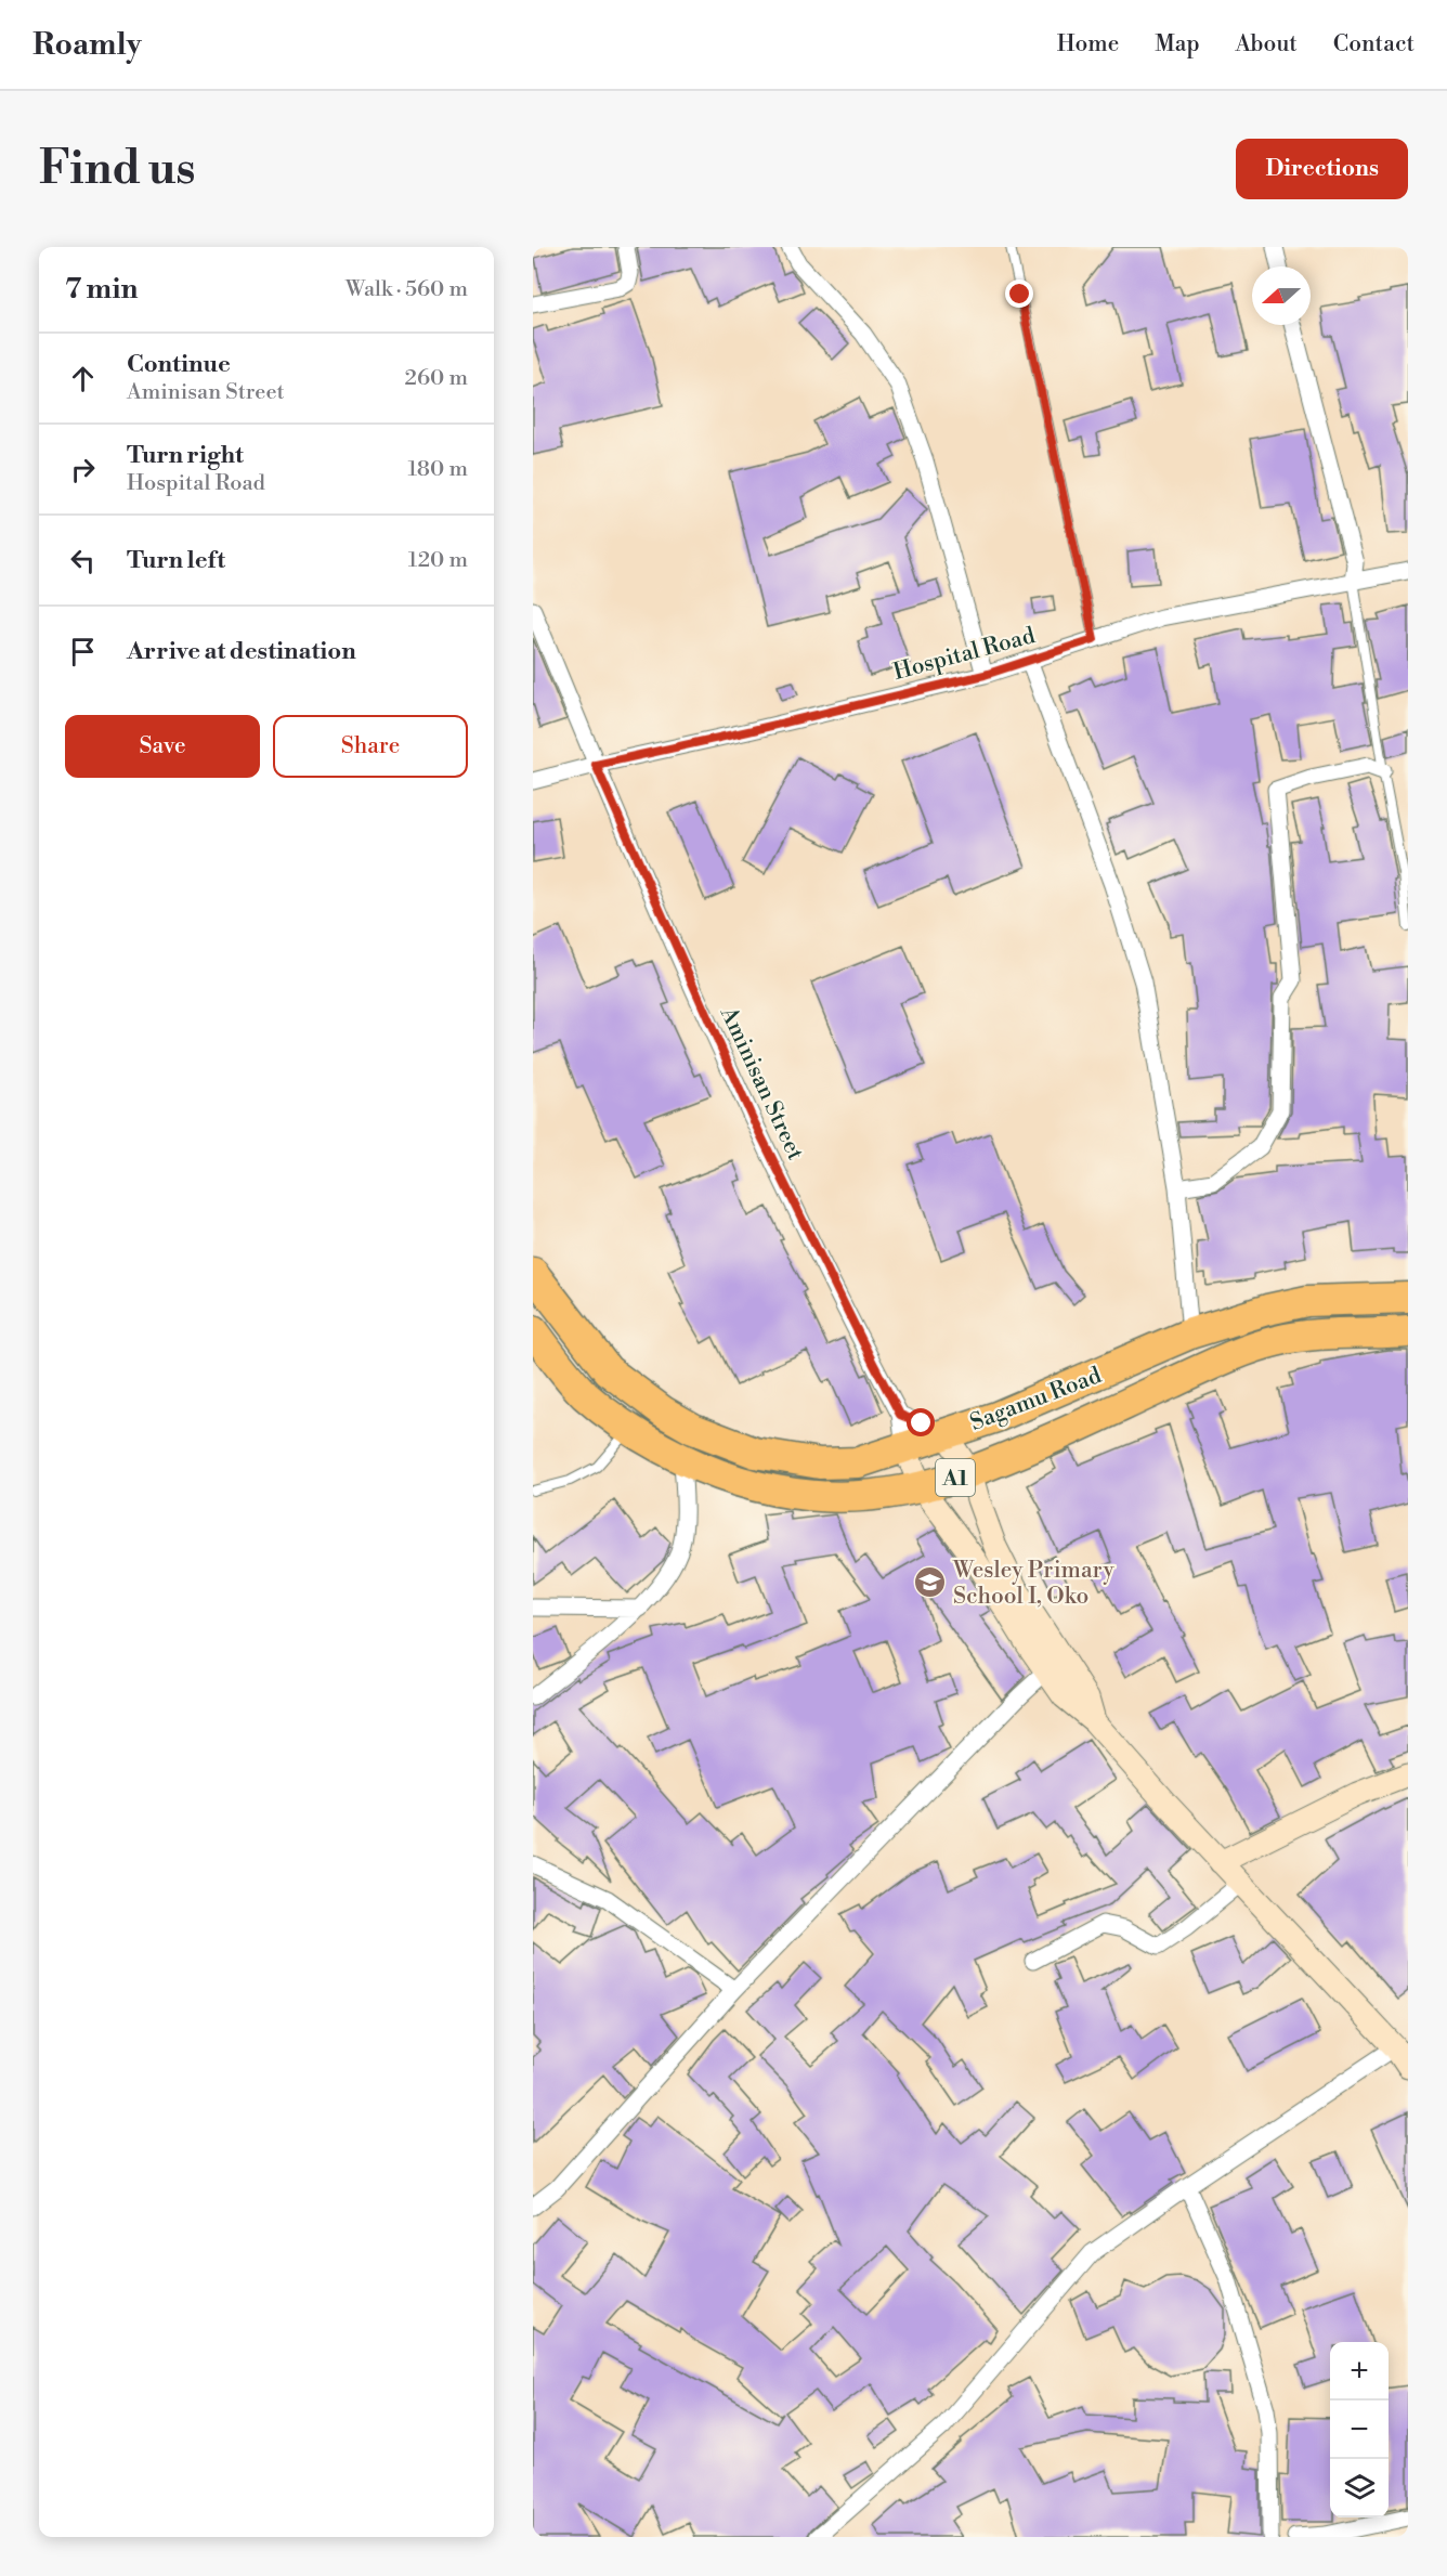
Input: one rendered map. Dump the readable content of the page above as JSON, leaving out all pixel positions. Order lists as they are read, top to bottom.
{
  "streets": {
    "highway": ["Sagamu Road", "A1"],
    "street": ["Hospital Road", "Aminisan Street"]
  },
  "crossings": [
    ["Hospital Road", "Aminisan Street"],
    ["Aminisan Street", "Sagamu Road"]
  ],
  "places": {
    "school or university": ["Wesley Primary School I, Oko"]
  },
  "north": "left",
  "page": {
    "header": "Roamly",
    "nav": [
      "Home",
      "Map",
      "About",
      "Contact"
    ],
    "buttons": [
      "Directions",
      ["Save", "Share"]
    ],
    "title": "Find us",
    "heading": ["7 min", "Walk · 560 m"],
    "list": [
      ["Continue", "Aminisan Street", "260 m"],
      ["Turn right", "Hospital Road", "180 m"],
      ["Turn left", "120 m"],
      "Arrive at destination"
    ],
    "map_buttons": ["+", "−"]
  }
}
